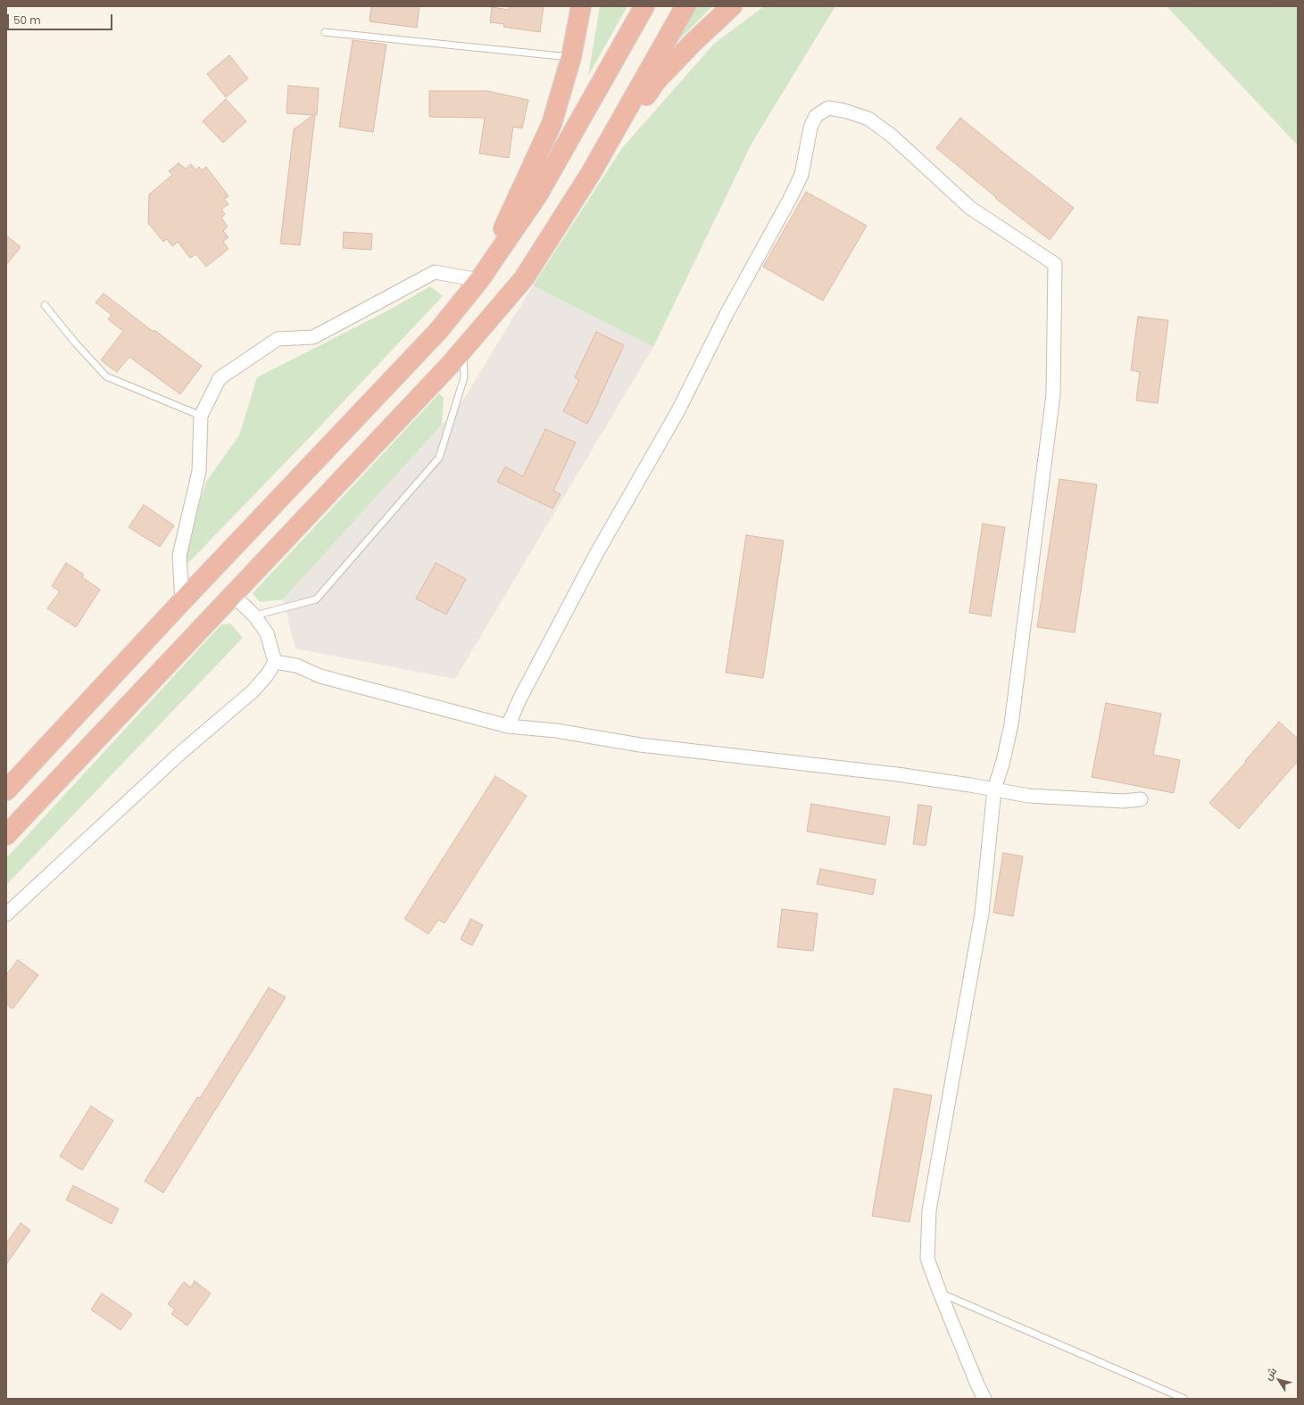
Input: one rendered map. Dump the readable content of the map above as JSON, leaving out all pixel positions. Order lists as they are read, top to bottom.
{
  "scale_bar": "50 m",
  "north": "top left"
}
